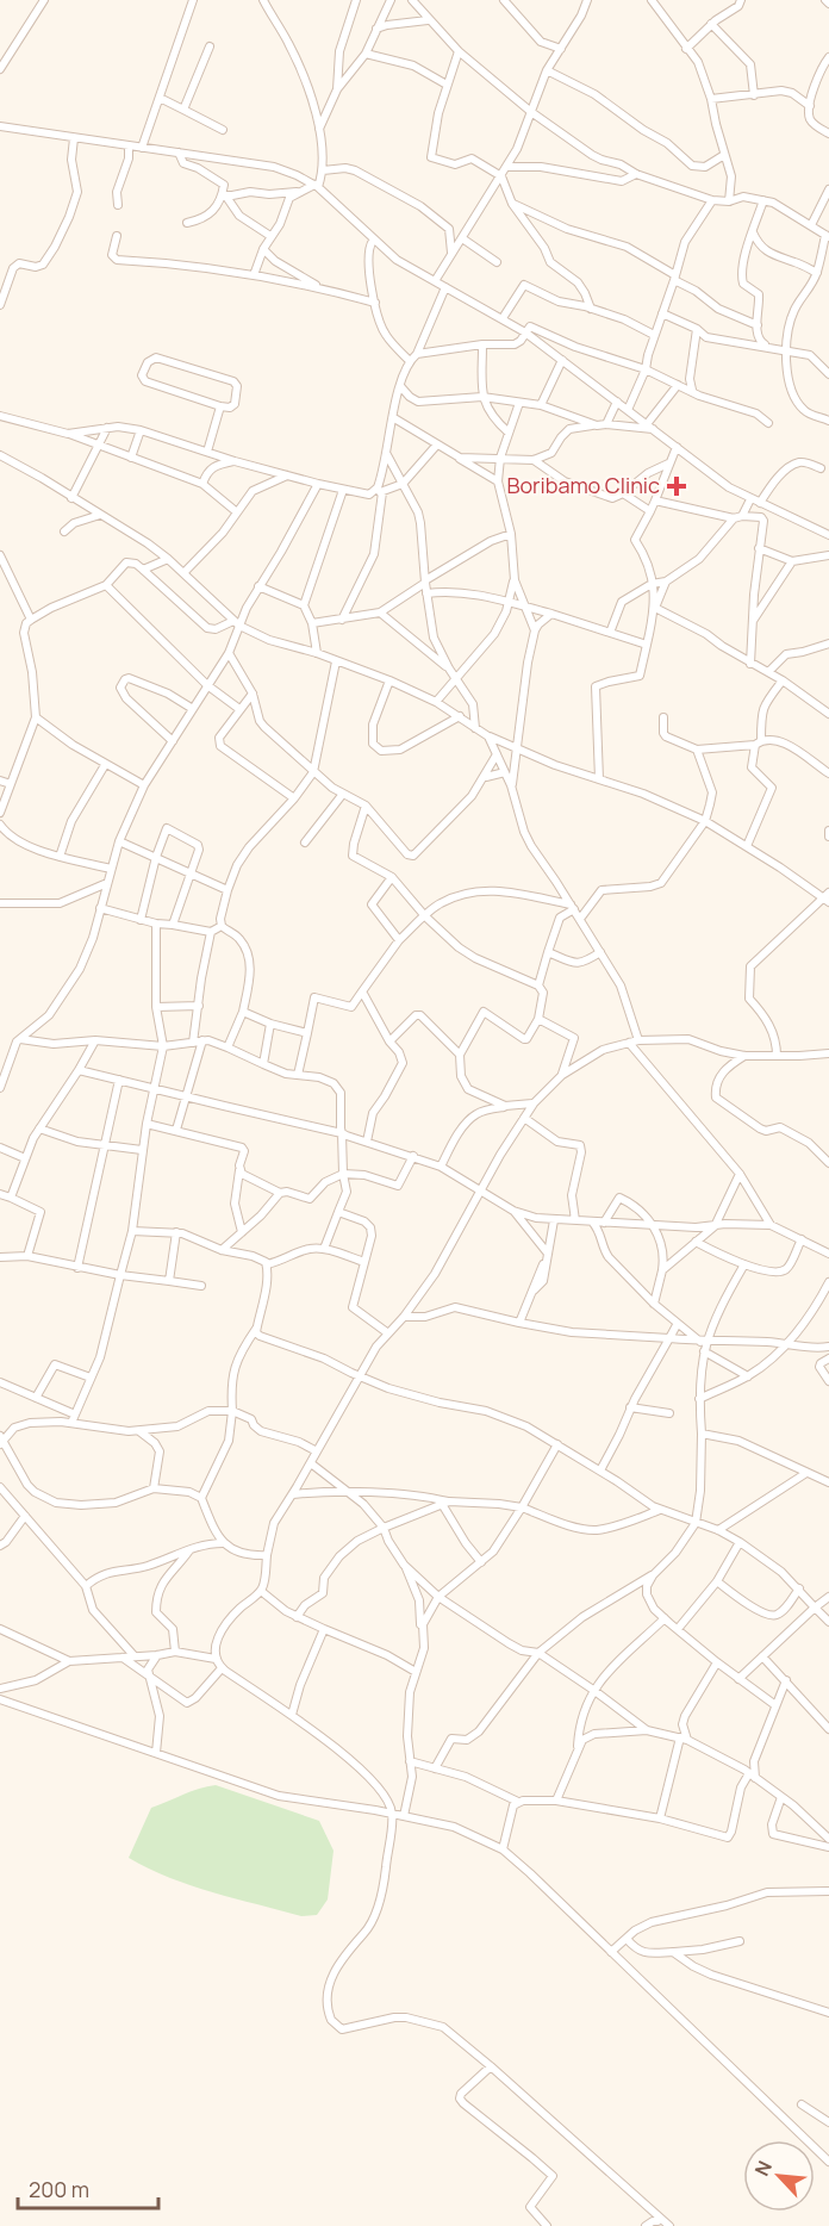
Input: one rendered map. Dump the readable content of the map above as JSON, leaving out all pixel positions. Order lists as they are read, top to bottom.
{
  "places": {
    "health": ["Boribamo Clinic"]
  },
  "scale_bar": "200 m",
  "north": "top left"
}
